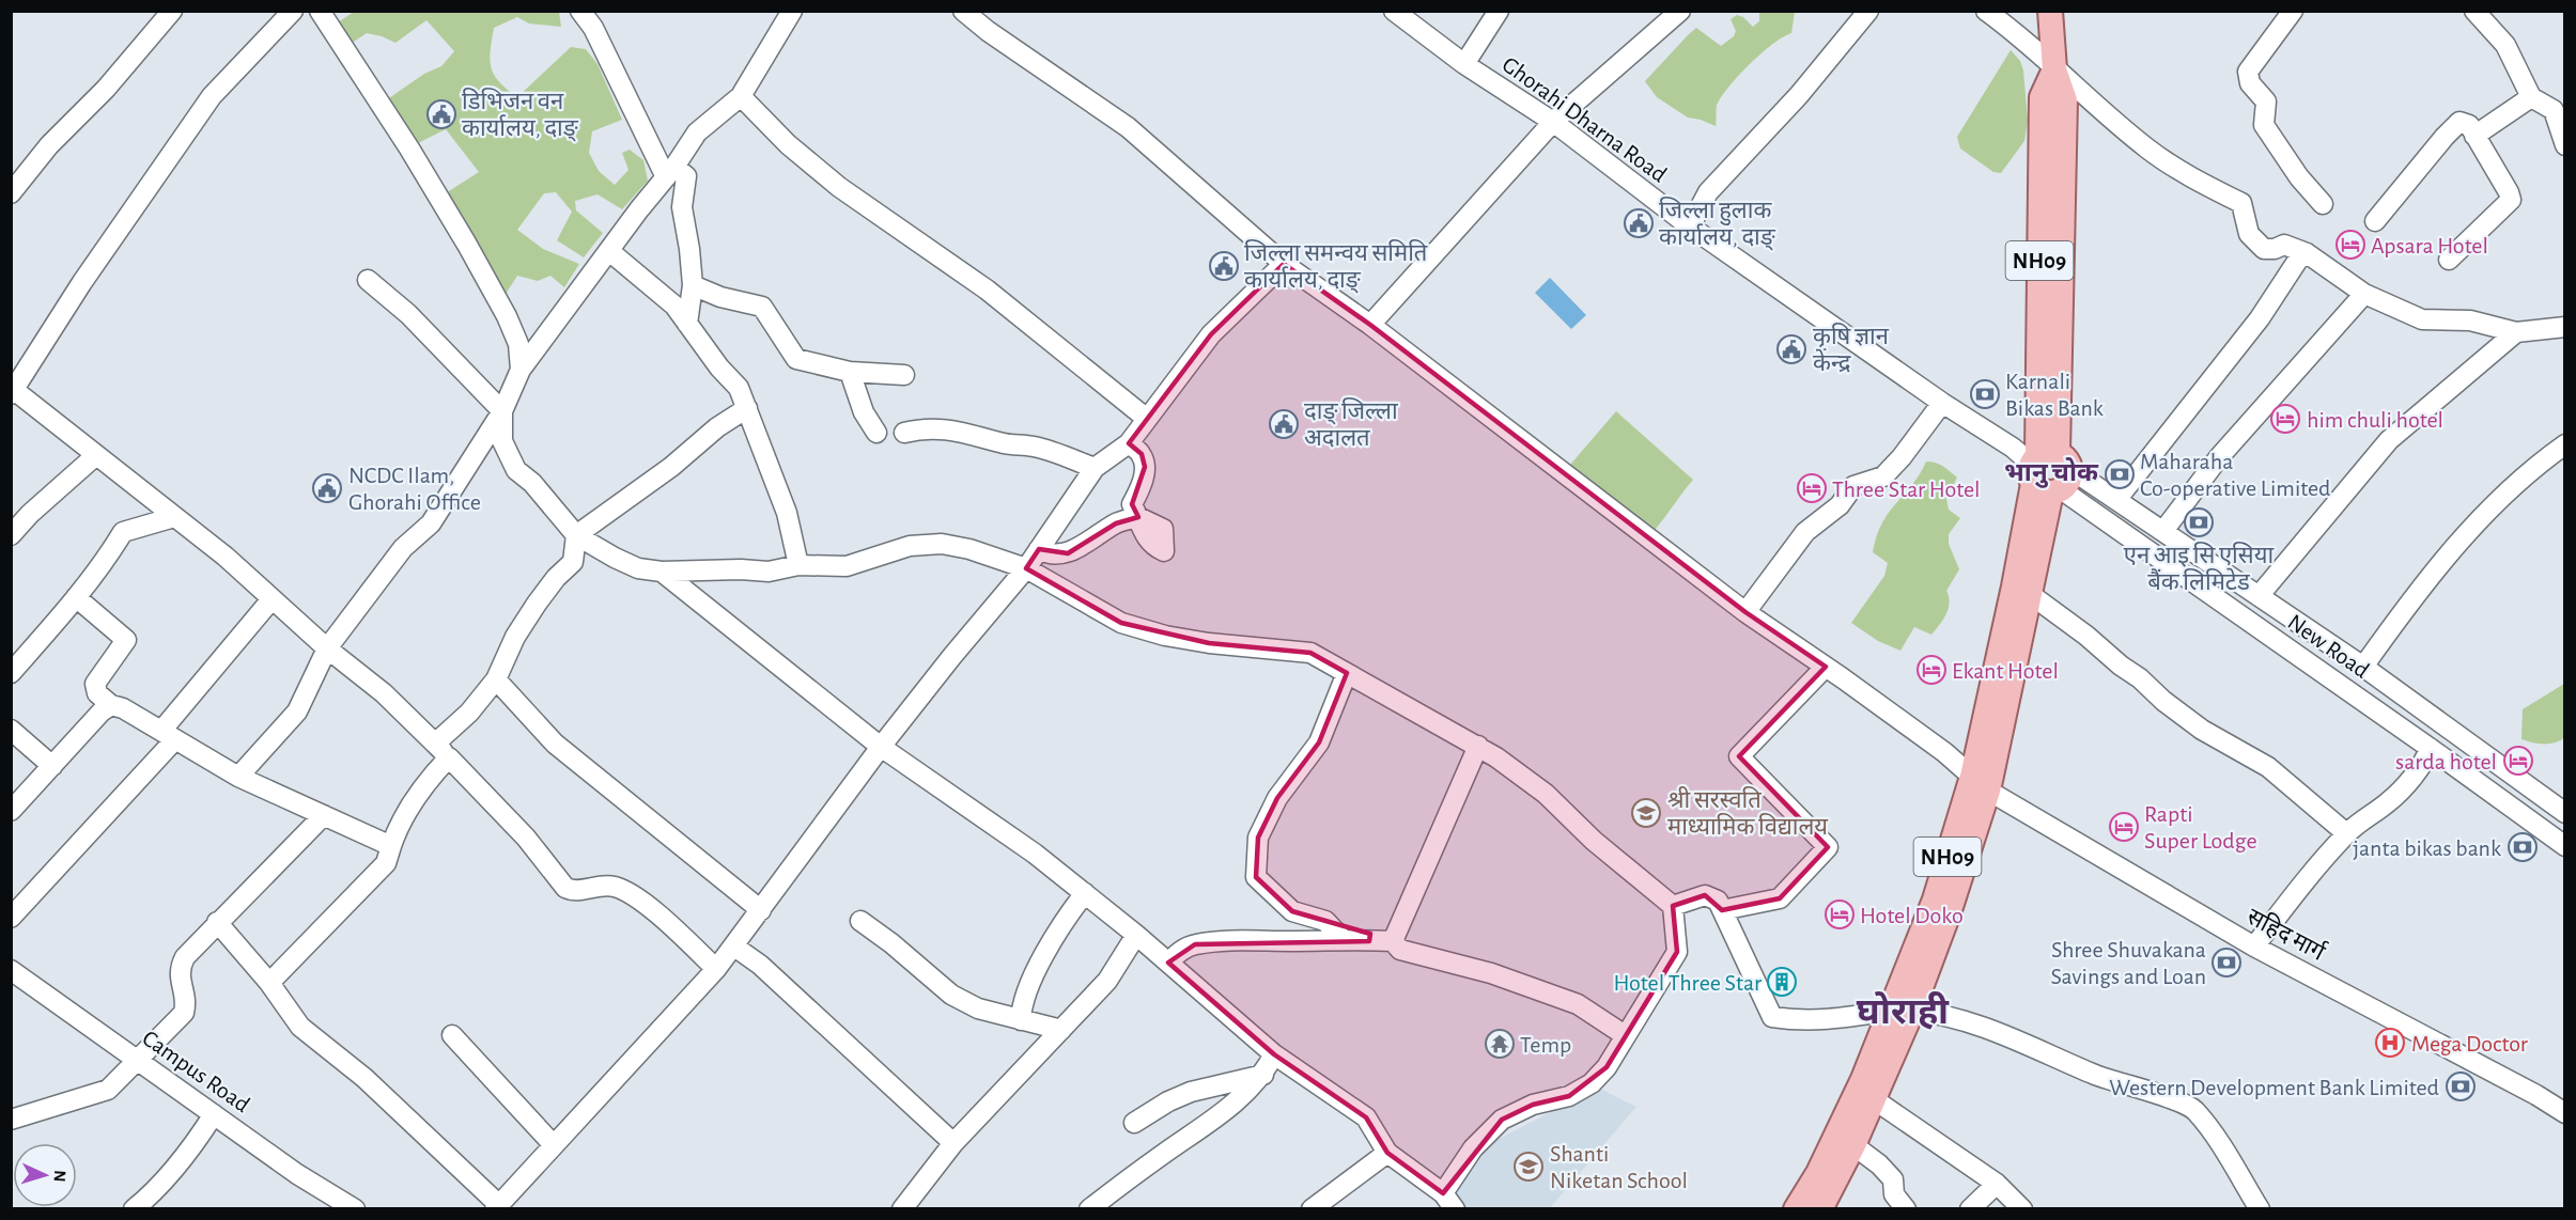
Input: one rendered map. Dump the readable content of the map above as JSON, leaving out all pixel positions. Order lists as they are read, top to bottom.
{
  "streets": {
    "main road": ["NH09"],
    "street": [
      "Ghorahi Dharna Road",
      "New Road",
      "सहिद मार्ग",
      "Campus Road"
    ]
  },
  "crossings": [
    ["Ghorahi Dharna Road", "NH09"],
    ["Ghorahi Dharna Road", "New Road"],
    ["NH09", "New Road"],
    ["NH09", "सहिद मार्ग"]
  ],
  "districts": ["भानु चोक", "घोराही"],
  "places": {
    "public building": [
      "डिभिजन वन कार्यालय, दाङ्",
      "जिल्ला हुलाक कार्यालय, दाङ्",
      "जिल्ला समन्वय समिति कार्यालय, दाङ्",
      "कृषि ज्ञान केन्द्र",
      "दाङ् जिल्ला अदालत",
      "NCDC Ilam, Ghorahi Office"
    ],
    "hotel": [
      "Apsara Hotel",
      "him chuli hotel",
      "Three Star Hotel",
      "Ekant Hotel",
      "sarda hotel",
      "Rapti Super Lodge",
      "Hotel Doko"
    ],
    "bank": [
      "Karnali Bikas Bank",
      "Maharaha Co-operative Limited",
      "एन आइ सि एसिया बैंक लिमिटेड",
      "janta bikas bank",
      "Shree Shuvakana Savings and Loan",
      "Western Development Bank Limited"
    ],
    "school or university": ["श्री सरस्वति माध्यामिक विद्यालय", "Shanti Niketan School"],
    "building": ["Hotel Three Star"],
    "hospital": ["Mega Doctor"],
    "temple": ["Temp"]
  },
  "north": "right"
}
